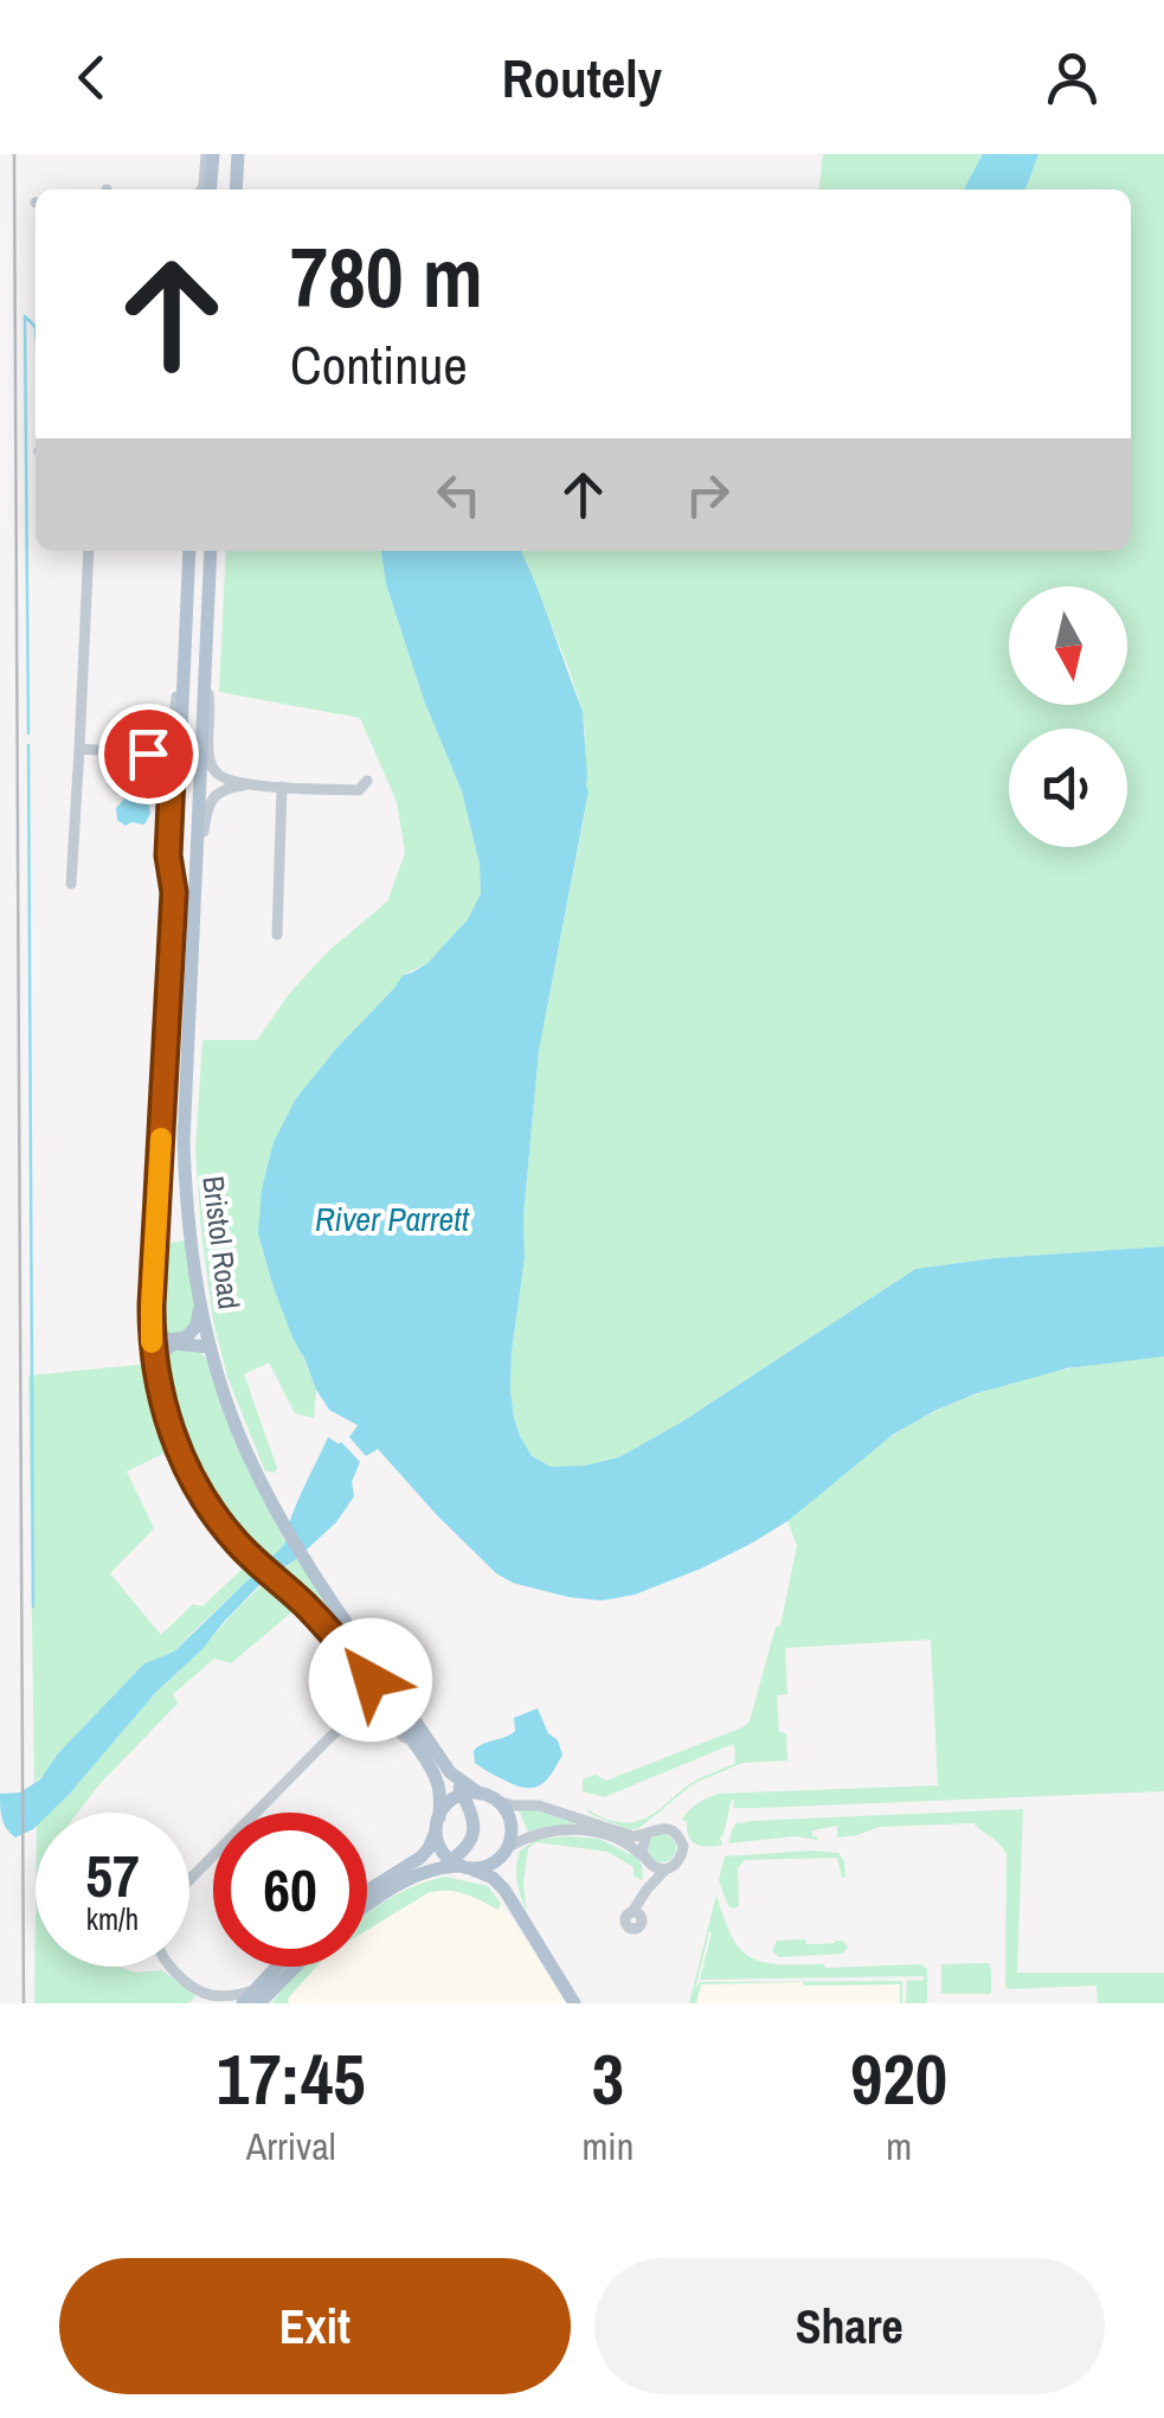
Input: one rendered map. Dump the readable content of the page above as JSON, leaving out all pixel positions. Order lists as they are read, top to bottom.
{
  "streets": {
    "main road": ["Bristol Road"]
  },
  "water": ["River Parrett"],
  "north": "bottom",
  "page": {
    "header": "Routely",
    "turn": ["780 m", "Continue"],
    "speed": "57 km/h",
    "limit": "60",
    "eta": [
      "17:45",
      "Arrival",
      "3",
      "min",
      "920",
      "m"
    ],
    "buttons": ["Exit", "Share"]
  }
}
